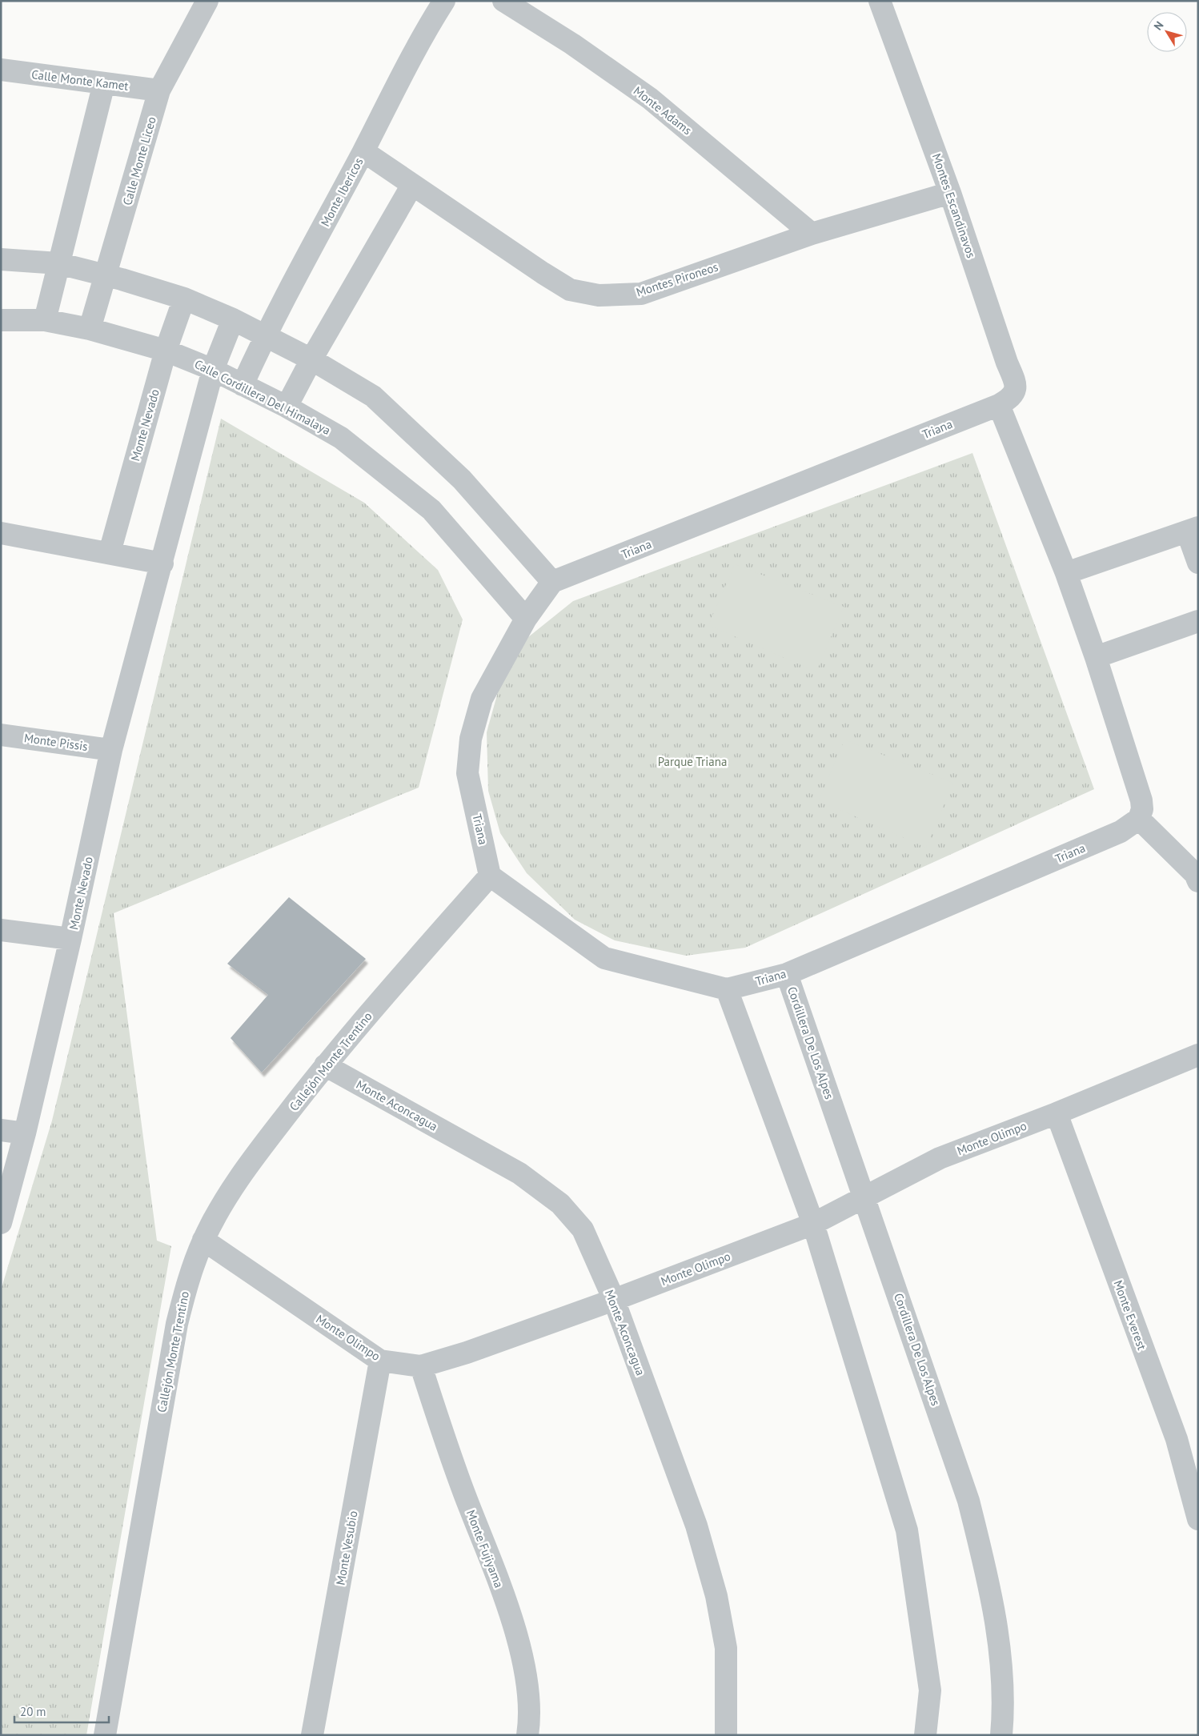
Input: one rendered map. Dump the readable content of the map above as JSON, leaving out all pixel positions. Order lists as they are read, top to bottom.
{
  "streets": {
    "street": [
      "Calle Monte Kamet",
      "Monte Adams",
      "Calle Monte Liceo",
      "Monte Ibericos",
      "Montes Escandinavos",
      "Montes Pironeos",
      "Calle Cordillera Del Himalaya",
      "Monte Nevado",
      "Triana",
      "Monte Pissis",
      "Cordillera De Los Alpes",
      "Callejón Monte Trentino",
      "Monte Aconcagua",
      "Monte Olimpo",
      "Monte Everest",
      "Monte Vesubio",
      "Monte Fujiyama"
    ]
  },
  "crossings": [
    ["Calle Monte Kamet", "Calle Monte Liceo"],
    ["Monte Adams", "Montes Pironeos"],
    ["Calle Monte Liceo", "Calle Cordillera Del Himalaya"],
    ["Monte Ibericos", "Montes Pironeos"],
    ["Monte Ibericos", "Calle Cordillera Del Himalaya"],
    ["Montes Escandinavos", "Montes Pironeos"],
    ["Montes Escandinavos", "Triana"],
    ["Calle Cordillera Del Himalaya", "Monte Nevado"],
    ["Calle Cordillera Del Himalaya", "Triana"],
    ["Monte Nevado", "Monte Pissis"],
    ["Triana", "Cordillera De Los Alpes"],
    ["Triana", "Callejón Monte Trentino"],
    ["Cordillera De Los Alpes", "Monte Olimpo"],
    ["Callejón Monte Trentino", "Monte Aconcagua"],
    ["Callejón Monte Trentino", "Monte Olimpo"],
    ["Monte Aconcagua", "Monte Olimpo"],
    ["Monte Olimpo", "Monte Everest"],
    ["Monte Olimpo", "Monte Vesubio"],
    ["Monte Olimpo", "Monte Fujiyama"]
  ],
  "parks": ["Parque Triana"],
  "scale_bar": "20 m",
  "north": "top left"
}
